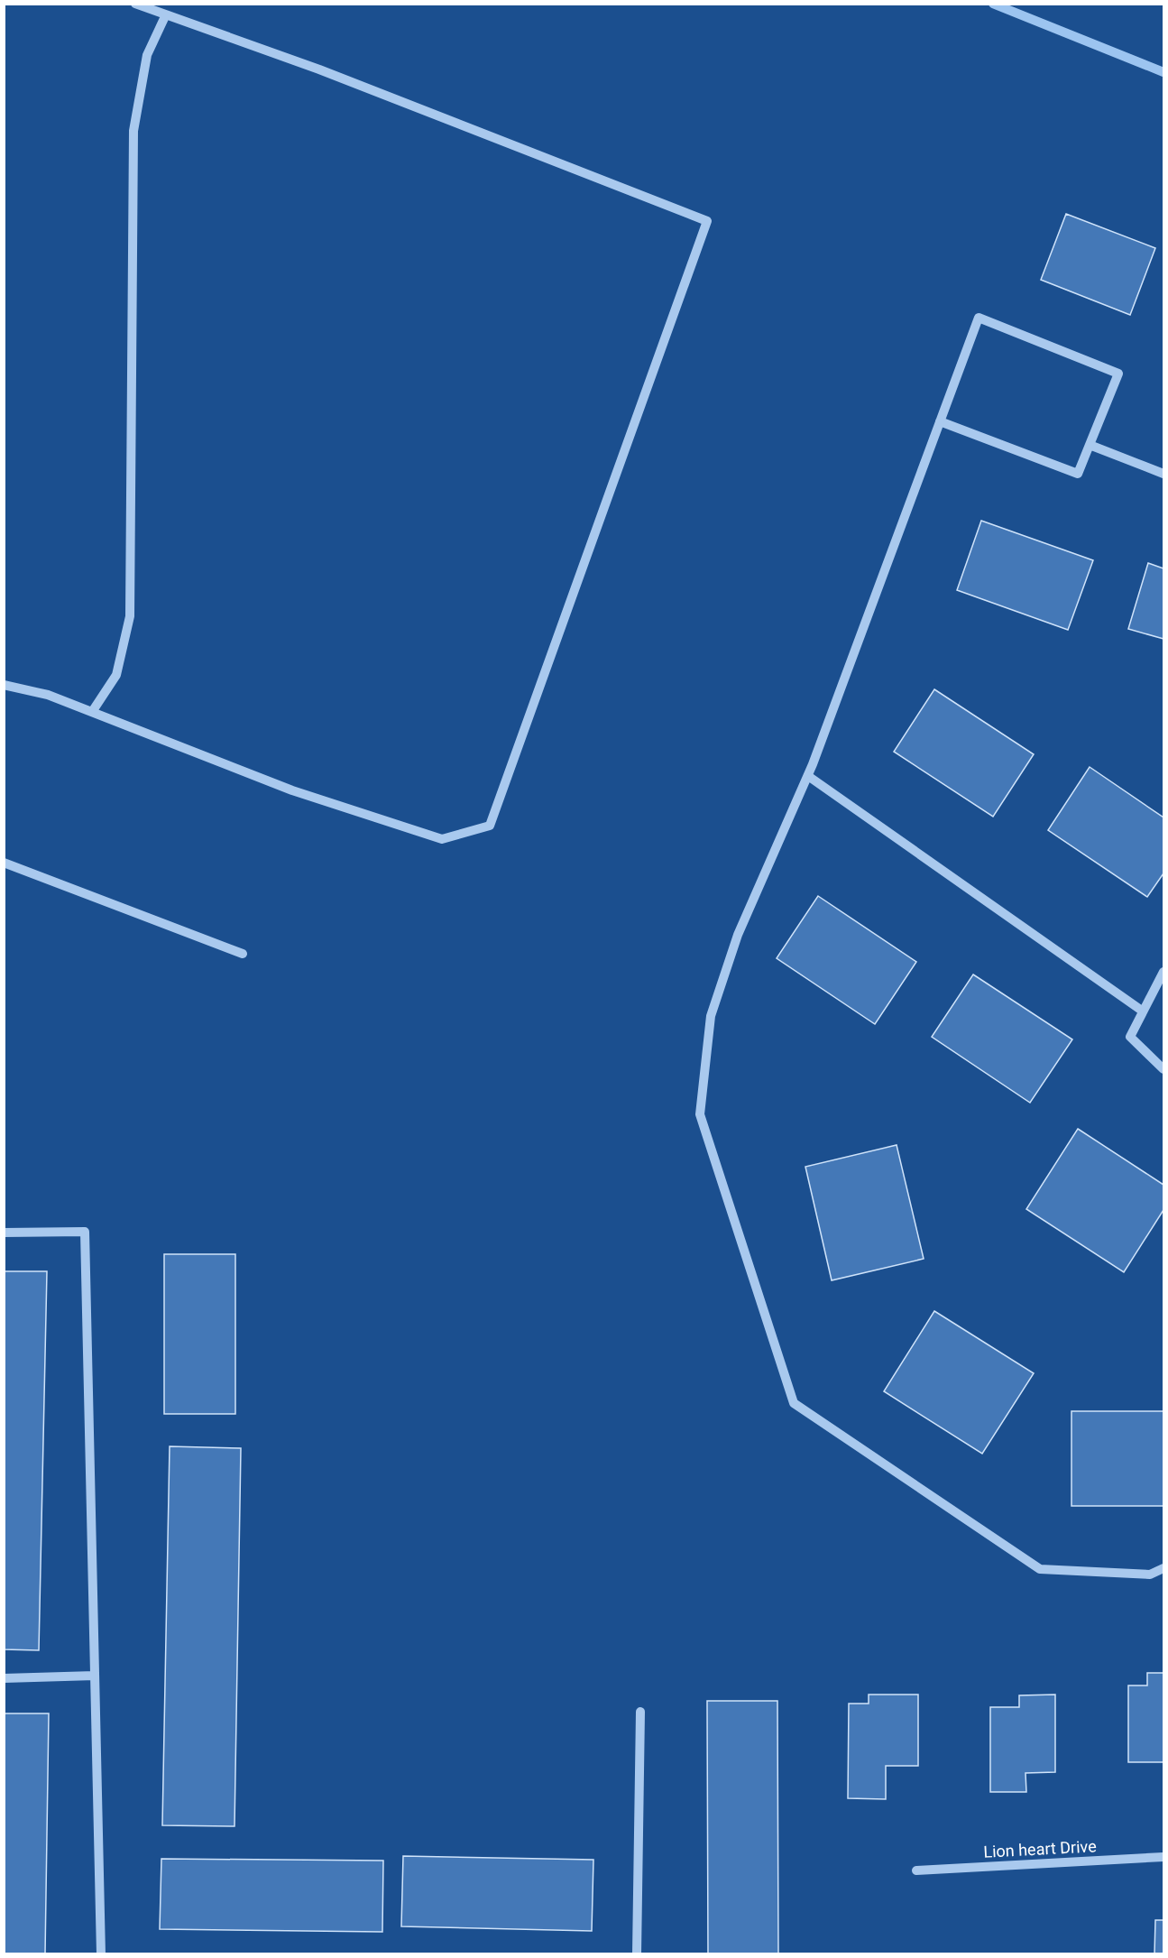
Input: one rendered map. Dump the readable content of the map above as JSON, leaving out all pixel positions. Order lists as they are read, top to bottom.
{
  "streets": {
    "street": ["Lion heart Drive"]
  }
}
